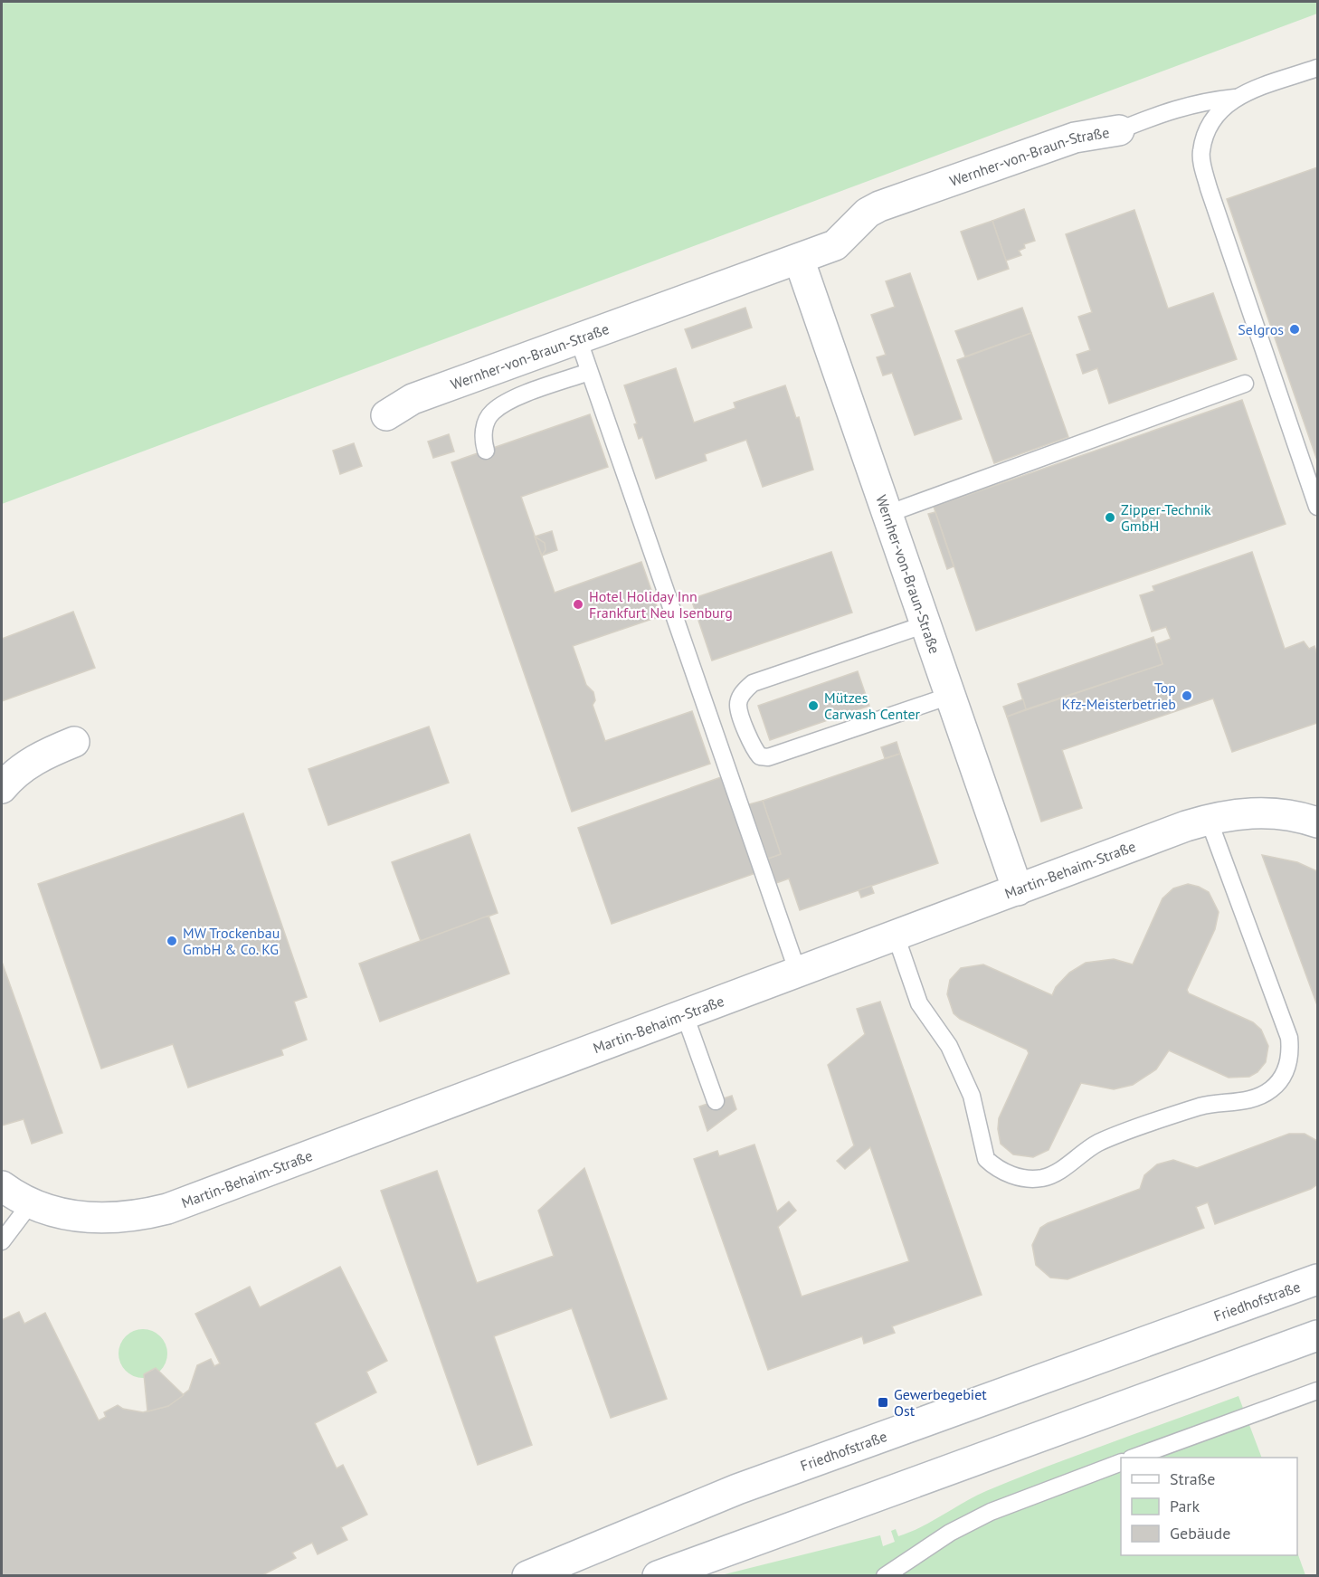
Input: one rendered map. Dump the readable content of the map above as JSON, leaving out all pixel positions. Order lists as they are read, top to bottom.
{
  "streets": {
    "street": ["Wernher-von-Braun-Straße", "Martin-Behaim-Straße", "Friedhofstraße"]
  },
  "crossings": [
    ["Wernher-von-Braun-Straße", "Martin-Behaim-Straße"]
  ],
  "places": {
    "other": [
      "Selgros",
      "Zipper-Technik GmbH",
      "Hotel Holiday Inn Frankfurt Neu Isenburg",
      "Top Kfz-Meisterbetrieb",
      "Mützes Carwash Center",
      "MW Trockenbau GmbH & Co. KG"
    ],
    "transit": ["Gewerbegebiet Ost"]
  },
  "legend": ["Straße", "Park", "Gebäude"]
}
